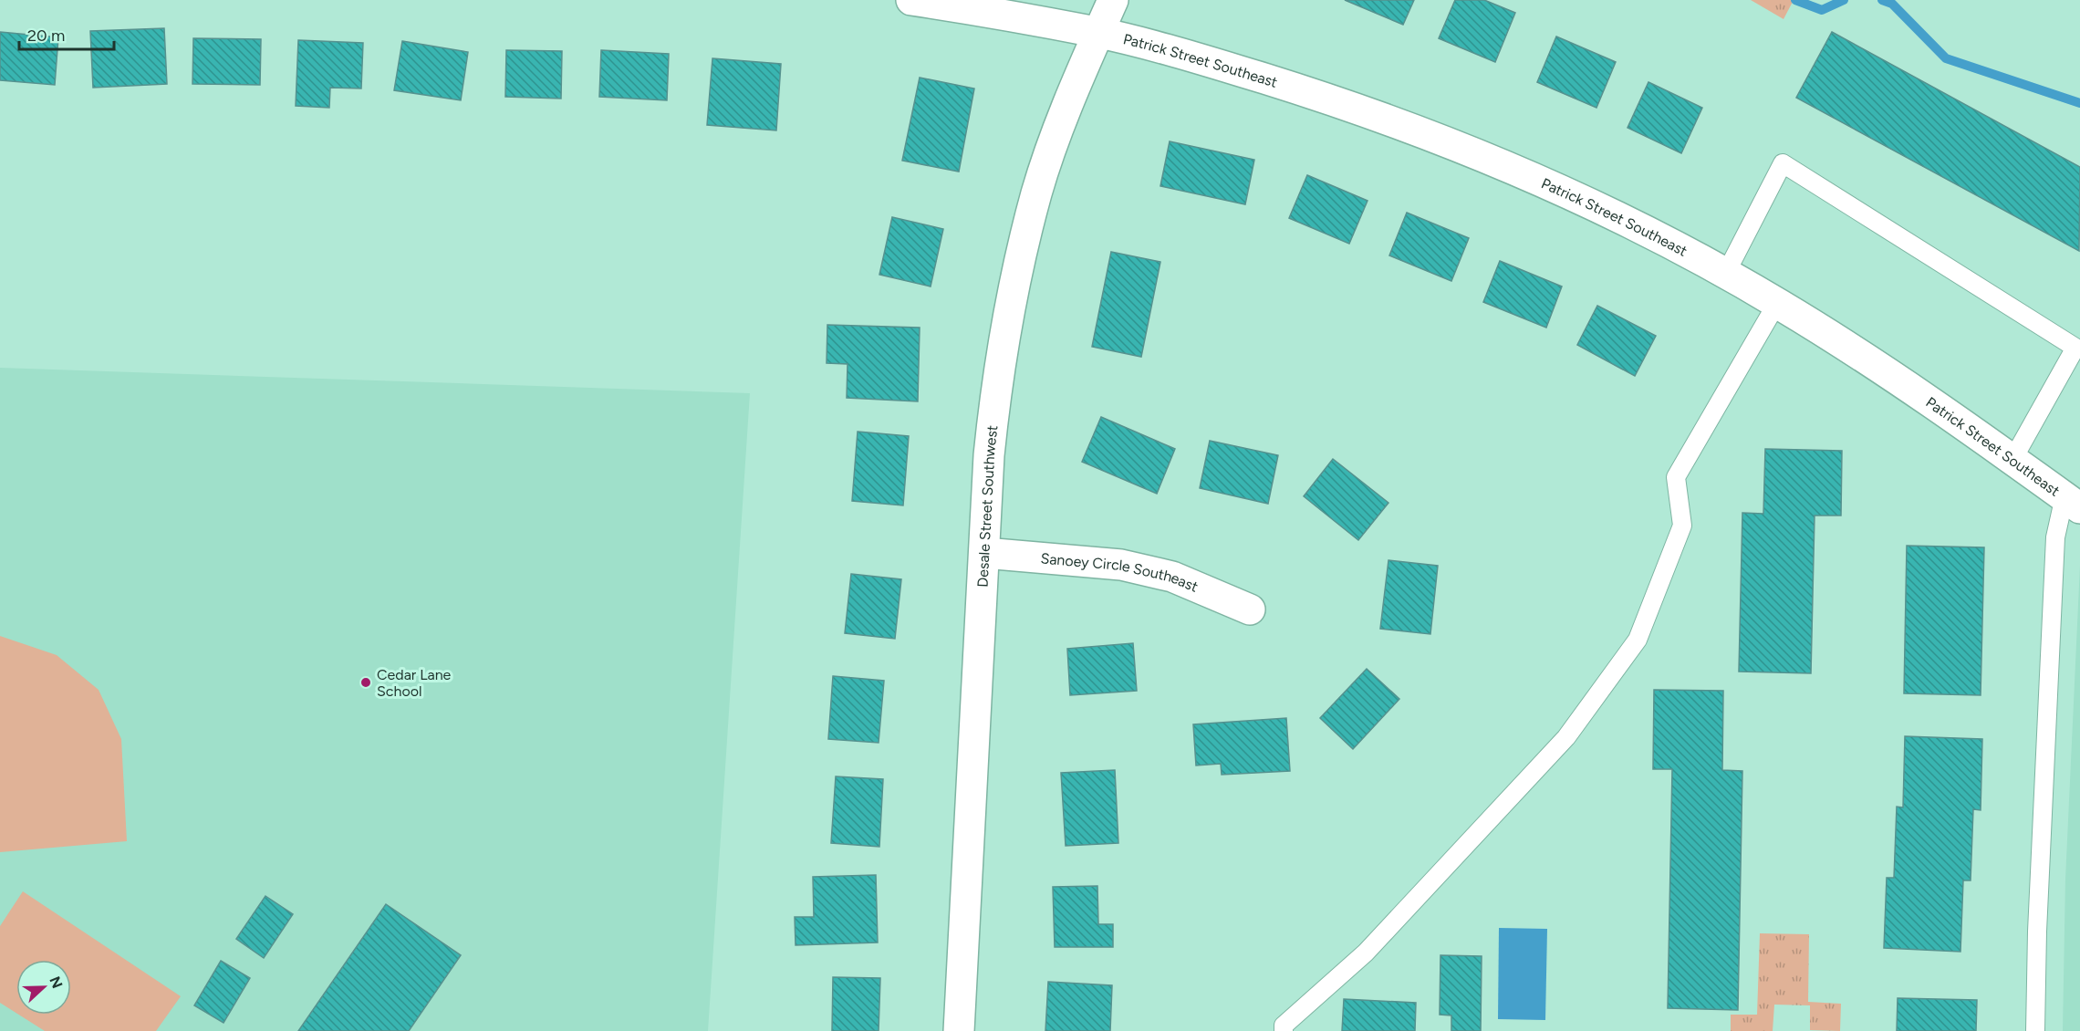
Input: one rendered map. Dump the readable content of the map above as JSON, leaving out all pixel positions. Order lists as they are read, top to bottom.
{
  "streets": {
    "street": ["Patrick Street Southeast", "Desale Street Southwest", "Sanoey Circle Southeast"]
  },
  "crossings": [
    ["Patrick Street Southeast", "Desale Street Southwest"],
    ["Desale Street Southwest", "Sanoey Circle Southeast"]
  ],
  "places": ["Cedar Lane School"],
  "scale_bar": "20 m",
  "north": "right"
}
